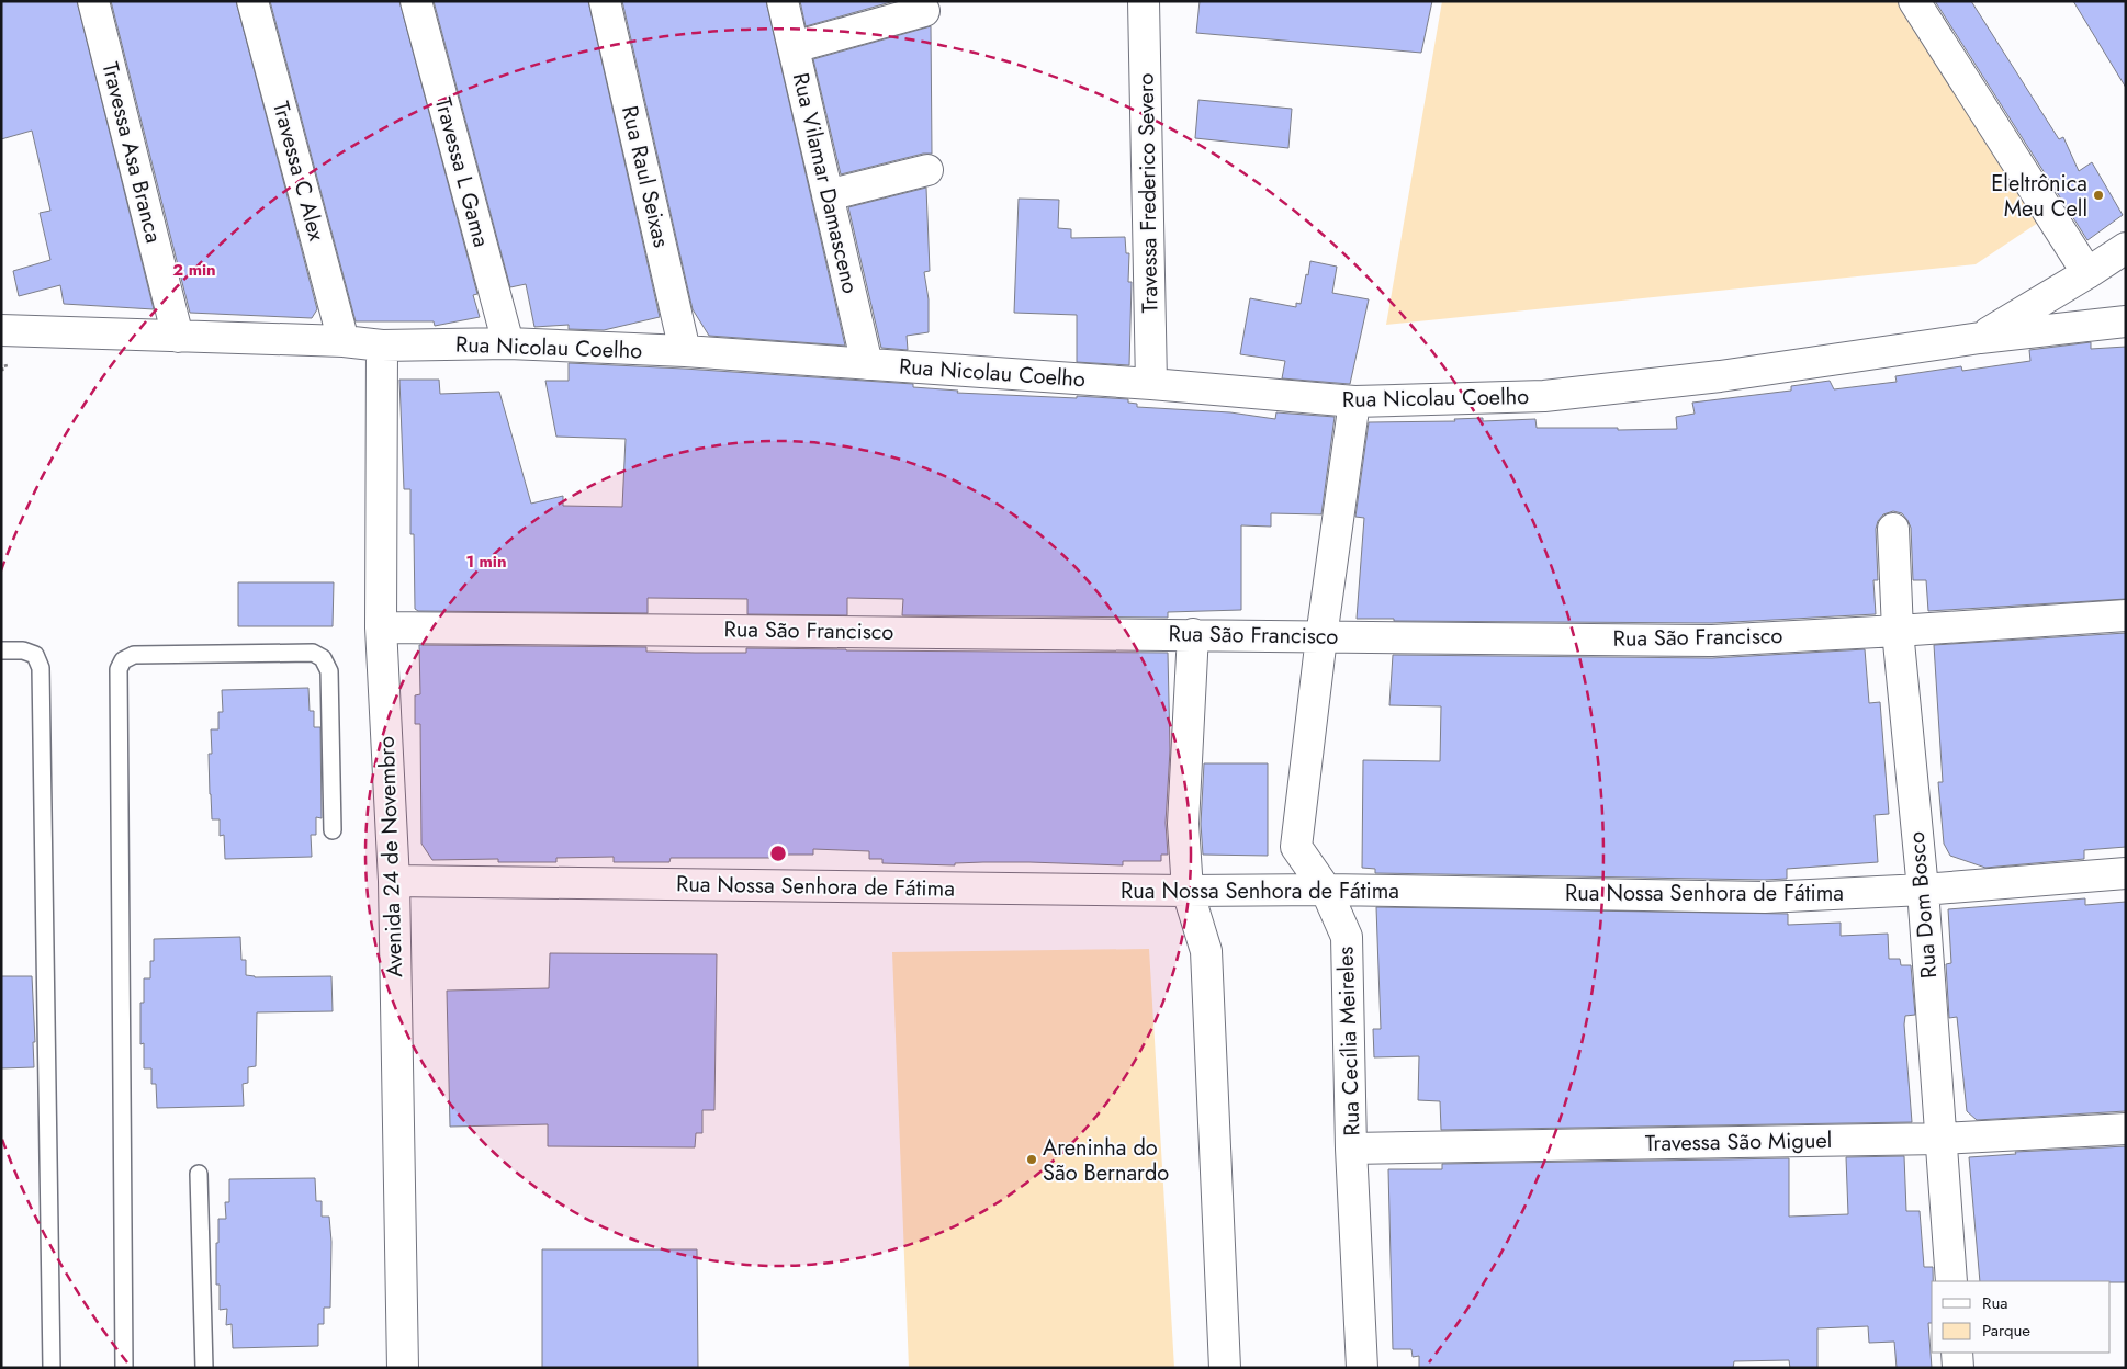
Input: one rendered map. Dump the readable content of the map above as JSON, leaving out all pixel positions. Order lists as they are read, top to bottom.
{
  "streets": {
    "street": [
      "Travessa Asa Branca",
      "Travessa C Alex",
      "Travessa L Gama",
      "Rua Raul Seixas",
      "Rua Vilamar Damasceno",
      "Travessa Frederico Severo",
      "Rua Nicolau Coelho",
      "Rua São Francisco",
      "Avenida 24 de Novembro",
      "Rua Nossa Senhora de Fátima",
      "Rua Dom Bosco",
      "Rua Cecília Meireles",
      "Travessa São Miguel"
    ]
  },
  "crossings": [
    ["Travessa Asa Branca", "Rua Nicolau Coelho"],
    ["Travessa C Alex", "Rua Nicolau Coelho"],
    ["Travessa L Gama", "Rua Nicolau Coelho"],
    ["Rua Raul Seixas", "Rua Nicolau Coelho"],
    ["Rua Vilamar Damasceno", "Rua Nicolau Coelho"],
    ["Travessa Frederico Severo", "Rua Nicolau Coelho"],
    ["Rua Nicolau Coelho", "Avenida 24 de Novembro"],
    ["Rua Nicolau Coelho", "Rua Cecília Meireles"],
    ["Rua São Francisco", "Avenida 24 de Novembro"],
    ["Rua São Francisco", "Rua Dom Bosco"],
    ["Rua São Francisco", "Rua Cecília Meireles"],
    ["Avenida 24 de Novembro", "Rua Nossa Senhora de Fátima"],
    ["Rua Nossa Senhora de Fátima", "Rua Dom Bosco"],
    ["Rua Nossa Senhora de Fátima", "Rua Cecília Meireles"],
    ["Rua Dom Bosco", "Travessa São Miguel"],
    ["Rua Cecília Meireles", "Travessa São Miguel"]
  ],
  "places": ["Eleltrônica Meu Cell", "Areninha do São Bernardo"],
  "legend": ["Rua", "Parque"],
  "rings": ["2 min", "1 min"]
}
